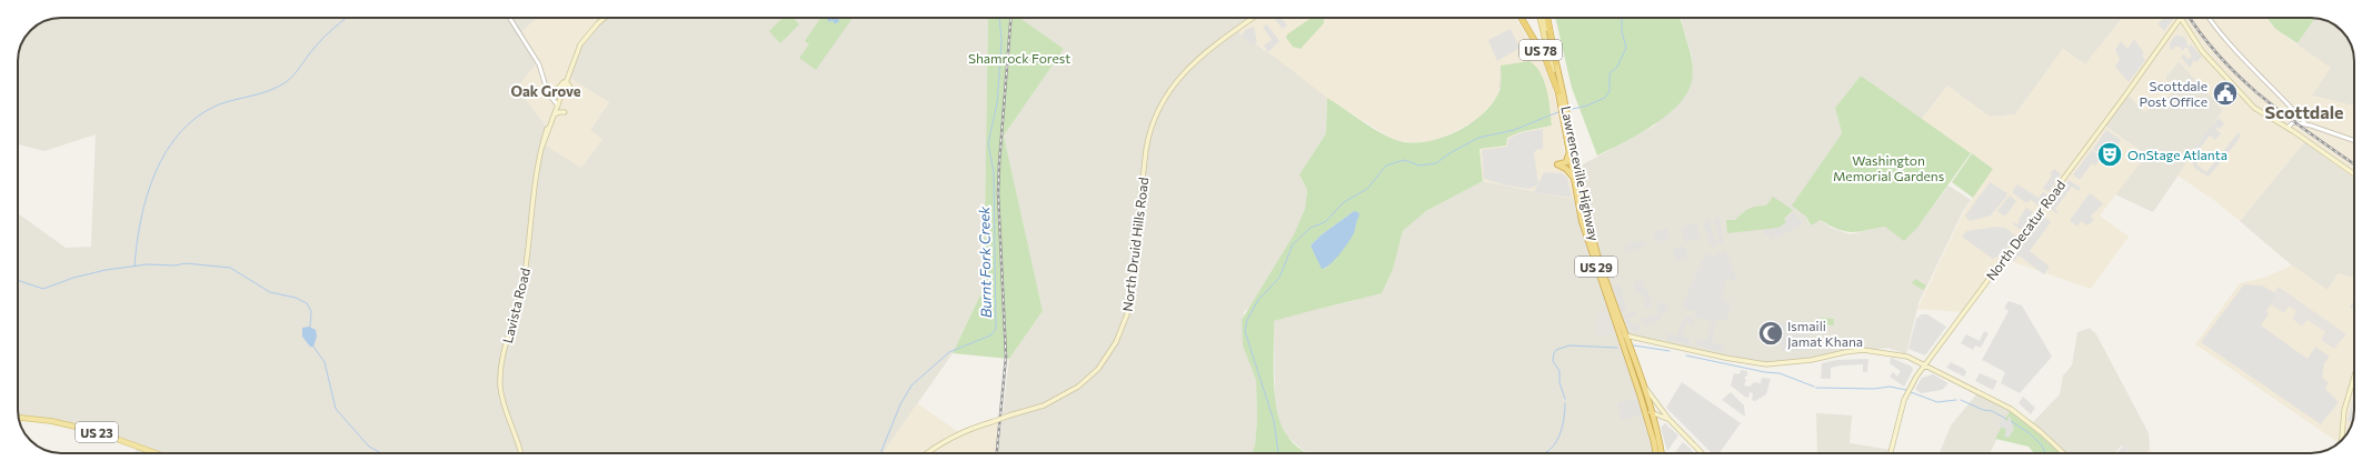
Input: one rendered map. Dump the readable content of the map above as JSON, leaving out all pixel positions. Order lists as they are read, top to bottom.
{
  "streets": {
    "highway": ["US 78", "Lawrenceville Highway", "US 29"],
    "main road": [
      "North Decatur Road",
      "North Druid Hills Road",
      "Lavista Road",
      "US 23"
    ]
  },
  "crossings": [
    ["US 78", "Lawrenceville Highway"],
    ["Lawrenceville Highway", "US 29"]
  ],
  "districts": ["Oak Grove", "Scottdale"],
  "water": ["Burnt Fork Creek"],
  "parks": ["Shamrock Forest", "Washington Memorial Gardens"],
  "places": {
    "public building": ["Scottdale Post Office"],
    "theatre": ["OnStage Atlanta"],
    "mosque": ["Ismaili Jamat Khana"]
  }
}
